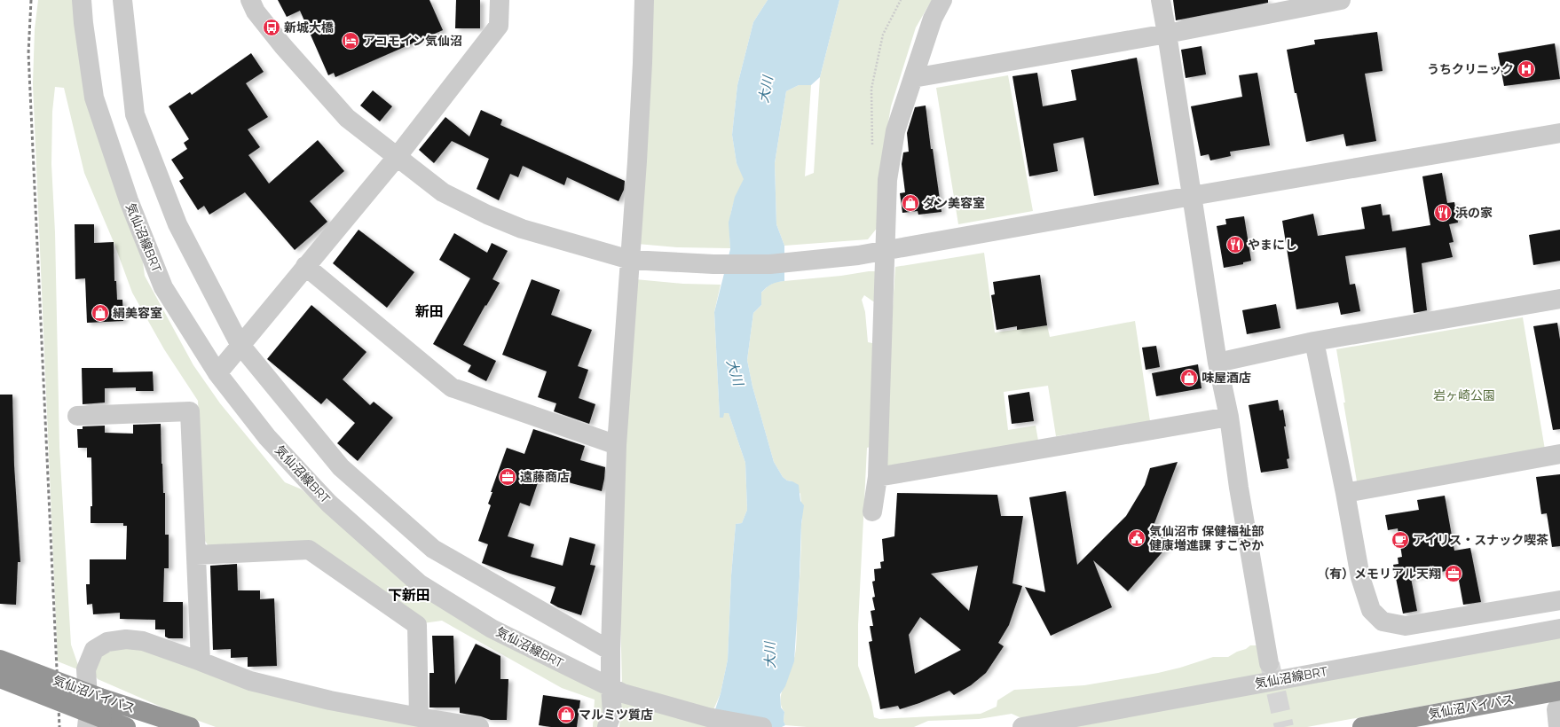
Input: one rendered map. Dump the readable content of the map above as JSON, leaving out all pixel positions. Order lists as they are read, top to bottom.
{
  "streets": {
    "highway": ["気仙沼バイパス"],
    "street": ["気仙沼線BRT"]
  },
  "districts": ["新田", "下新田"],
  "water": ["大川"],
  "parks": ["岩ヶ崎公園"],
  "places": {
    "bus stop": ["新城大橋"],
    "hotel": ["アコモイン気仙沼"],
    "hospital": ["うちクリニック"],
    "shop": [
      "ダン美容室",
      "絹美容室",
      "味屋酒店",
      "マルミツ質店"
    ],
    "restaurant": ["浜の家", "やまにし"],
    "office": ["遠藤商店", "（有）メモリアル天翔"],
    "public building": ["気仙沼市 保健福祉部 健康増進課 すこやか"],
    "cafe": ["アイリス・スナック喫茶"]
  }
}
